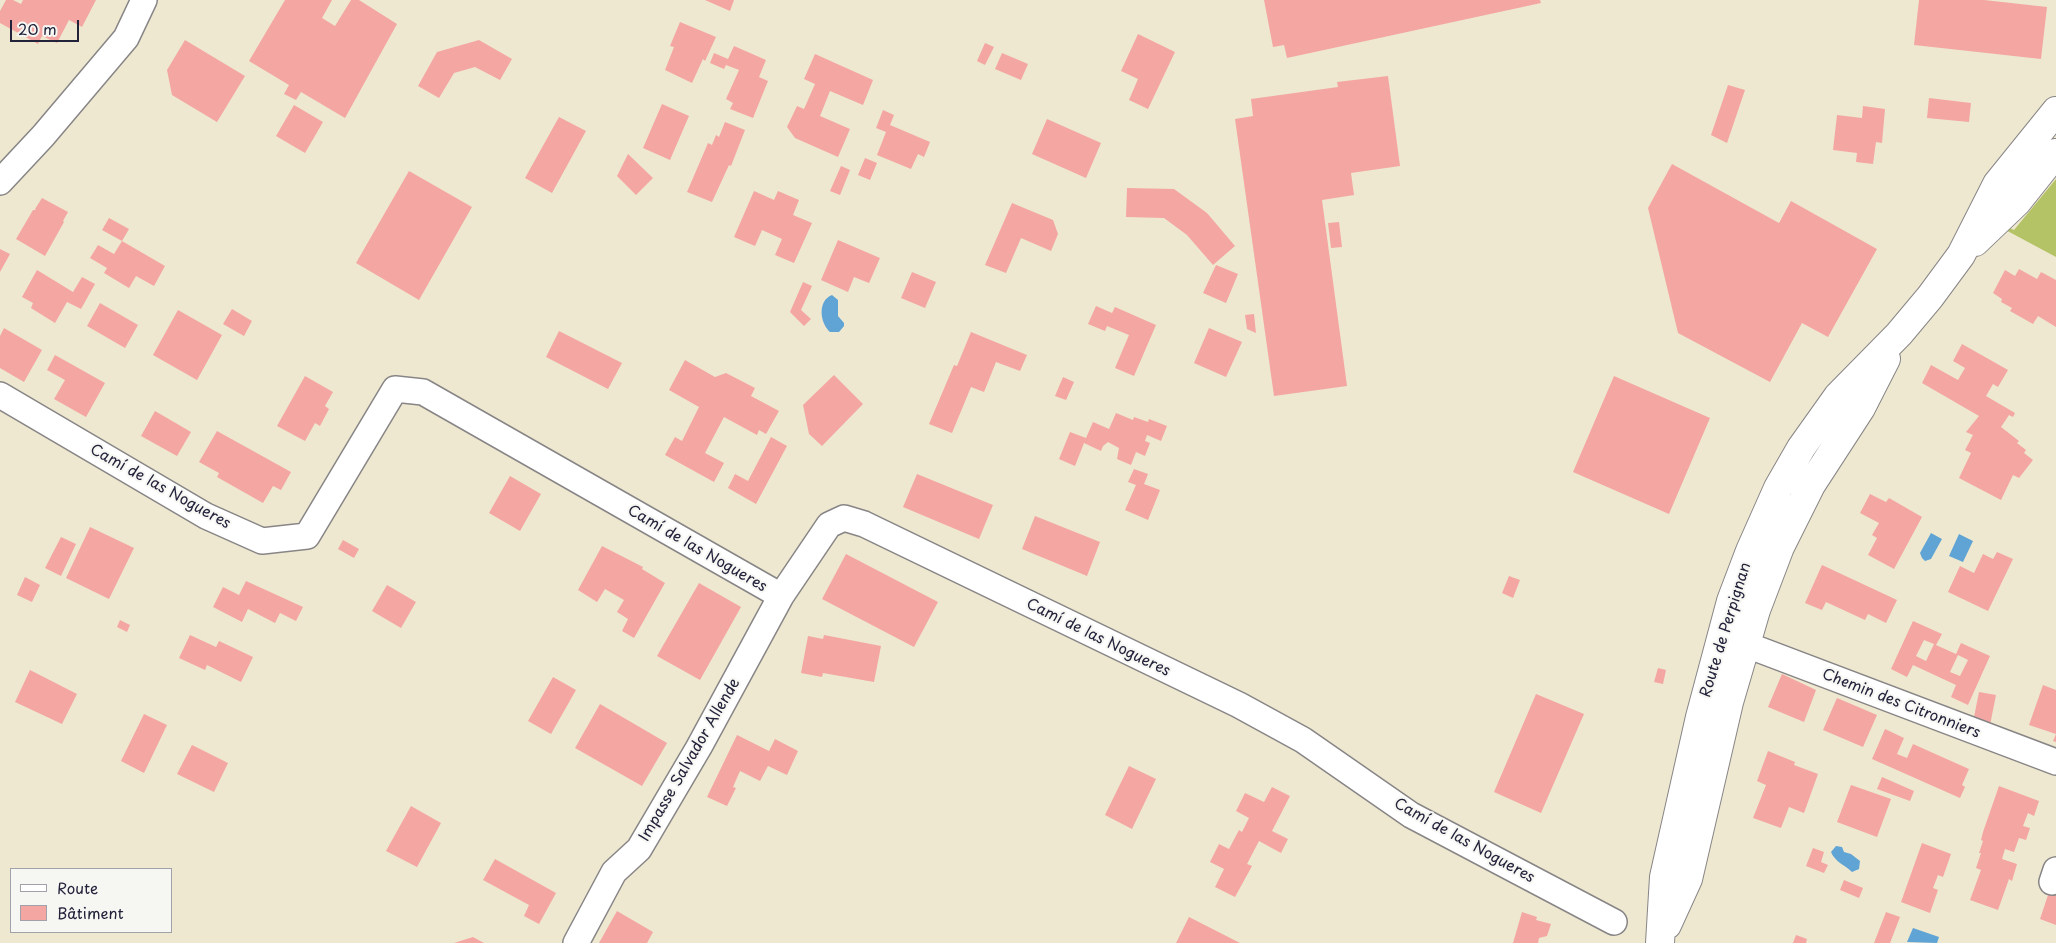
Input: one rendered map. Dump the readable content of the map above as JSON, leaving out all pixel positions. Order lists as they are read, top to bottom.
{
  "streets": {
    "main road": ["Route de Perpignan"],
    "street": ["Camí de las Nogueres", "Chemin des Citronniers", "Impasse Salvador Allende"]
  },
  "crossings": [
    ["Camí de las Nogueres", "Impasse Salvador Allende"],
    ["Route de Perpignan", "Chemin des Citronniers"]
  ],
  "legend": ["Route", "Bâtiment"],
  "scale_bar": "20 m"
}
